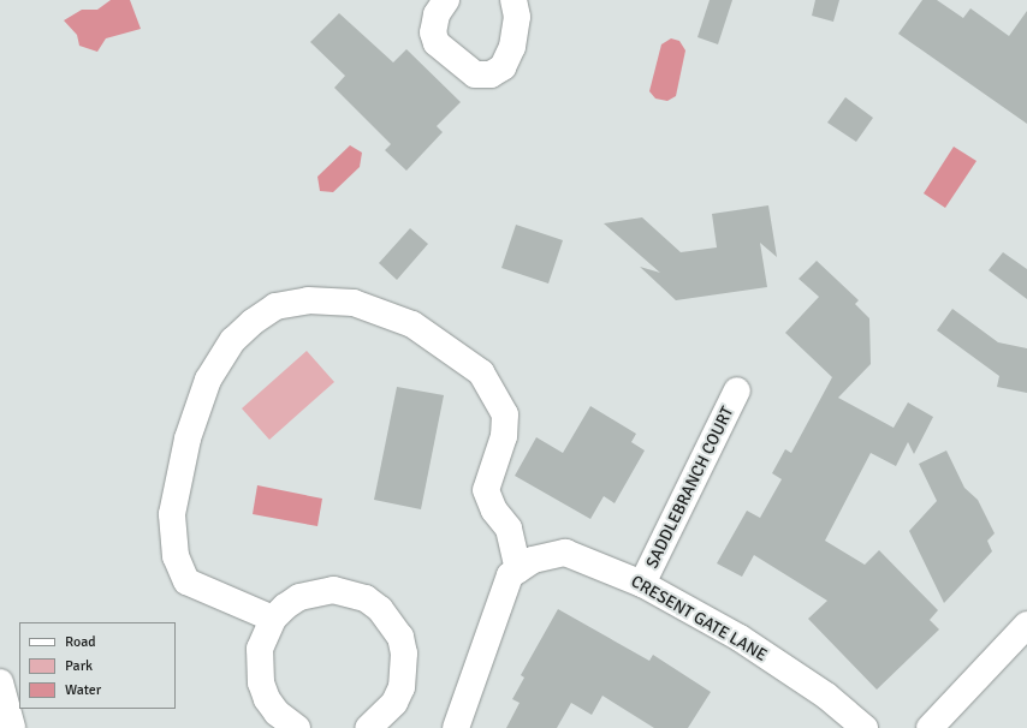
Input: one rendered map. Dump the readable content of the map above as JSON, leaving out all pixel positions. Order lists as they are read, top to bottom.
{
  "streets": {
    "street": ["SADDLEBRANCH COURT", "CRESENT GATE LANE"]
  },
  "crossings": [
    ["SADDLEBRANCH COURT", "CRESENT GATE LANE"]
  ],
  "legend": ["Road", "Park", "Water"]
}
